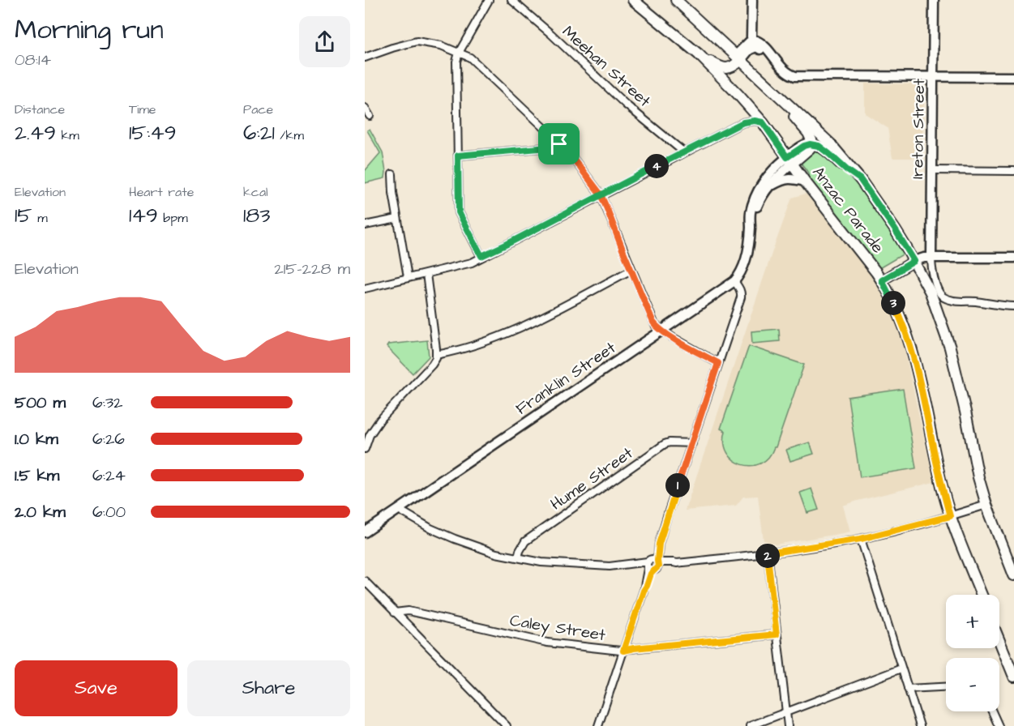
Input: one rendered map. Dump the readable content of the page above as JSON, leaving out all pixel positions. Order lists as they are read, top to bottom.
{
  "streets": {
    "main road": ["Anzac Parade"],
    "street": [
      "Meehan Street",
      "Ireton Street",
      "Franklin Street",
      "Hume Street",
      "Caley Street"
    ]
  },
  "crossings": [
    ["Anzac Parade", "Franklin Street"]
  ],
  "page": {
    "heading": ["Morning run", "08:14"],
    "stats": [
      ["Distance", "2.49 km"],
      ["Time", "15:49"],
      ["Pace", "6:21 /km"],
      ["Elevation", "15 m"],
      ["Heart rate", "149 bpm"],
      ["kcal", "183"]
    ],
    "pins": [
      "4",
      "3",
      "1",
      "2"
    ],
    "chart": ["Elevation", "215–228 m"],
    "list": [
      {
        "name": "500 m",
        "note": "6:32"
      },
      {
        "name": "1.0 km",
        "note": "6:26"
      },
      {
        "name": "1.5 km",
        "note": "6:24"
      },
      {
        "name": "2.0 km",
        "note": "6:00"
      }
    ],
    "map_buttons": ["+", "−"],
    "buttons": ["Save", "Share"]
  }
}
